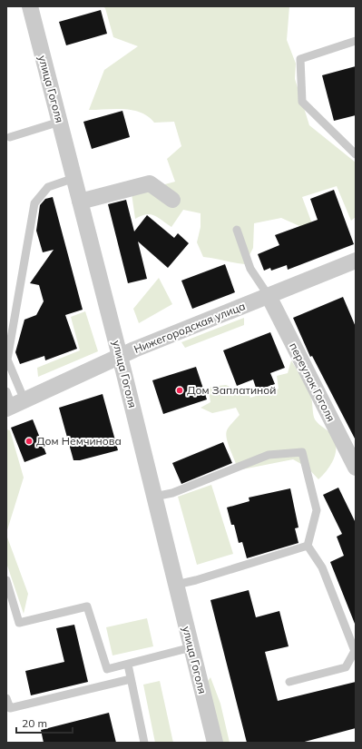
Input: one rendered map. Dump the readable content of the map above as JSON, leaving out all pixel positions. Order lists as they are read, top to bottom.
{
  "streets": {
    "street": ["улица Гоголя", "Нижегородская улица", "переулок Гоголя"]
  },
  "crossings": [
    ["улица Гоголя", "Нижегородская улица"],
    ["Нижегородская улица", "переулок Гоголя"]
  ],
  "places": ["Дом Заплатиной", "Дом Немчинова"],
  "scale_bar": "20 m"
}
